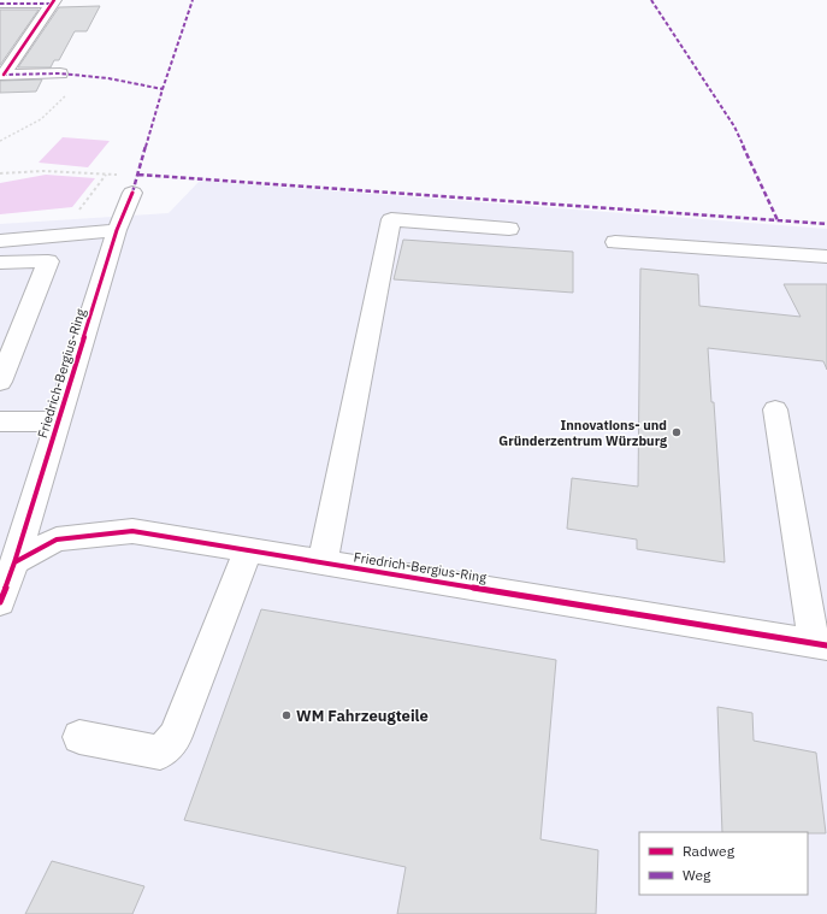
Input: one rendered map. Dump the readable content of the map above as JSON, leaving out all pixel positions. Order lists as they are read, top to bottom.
{
  "streets": {
    "street": ["Friedrich-Bergius-Ring"]
  },
  "places": ["Innovations- und Gründerzentrum Würzburg", "WM Fahrzeugteile"],
  "legend": ["Radweg", "Weg"]
}
